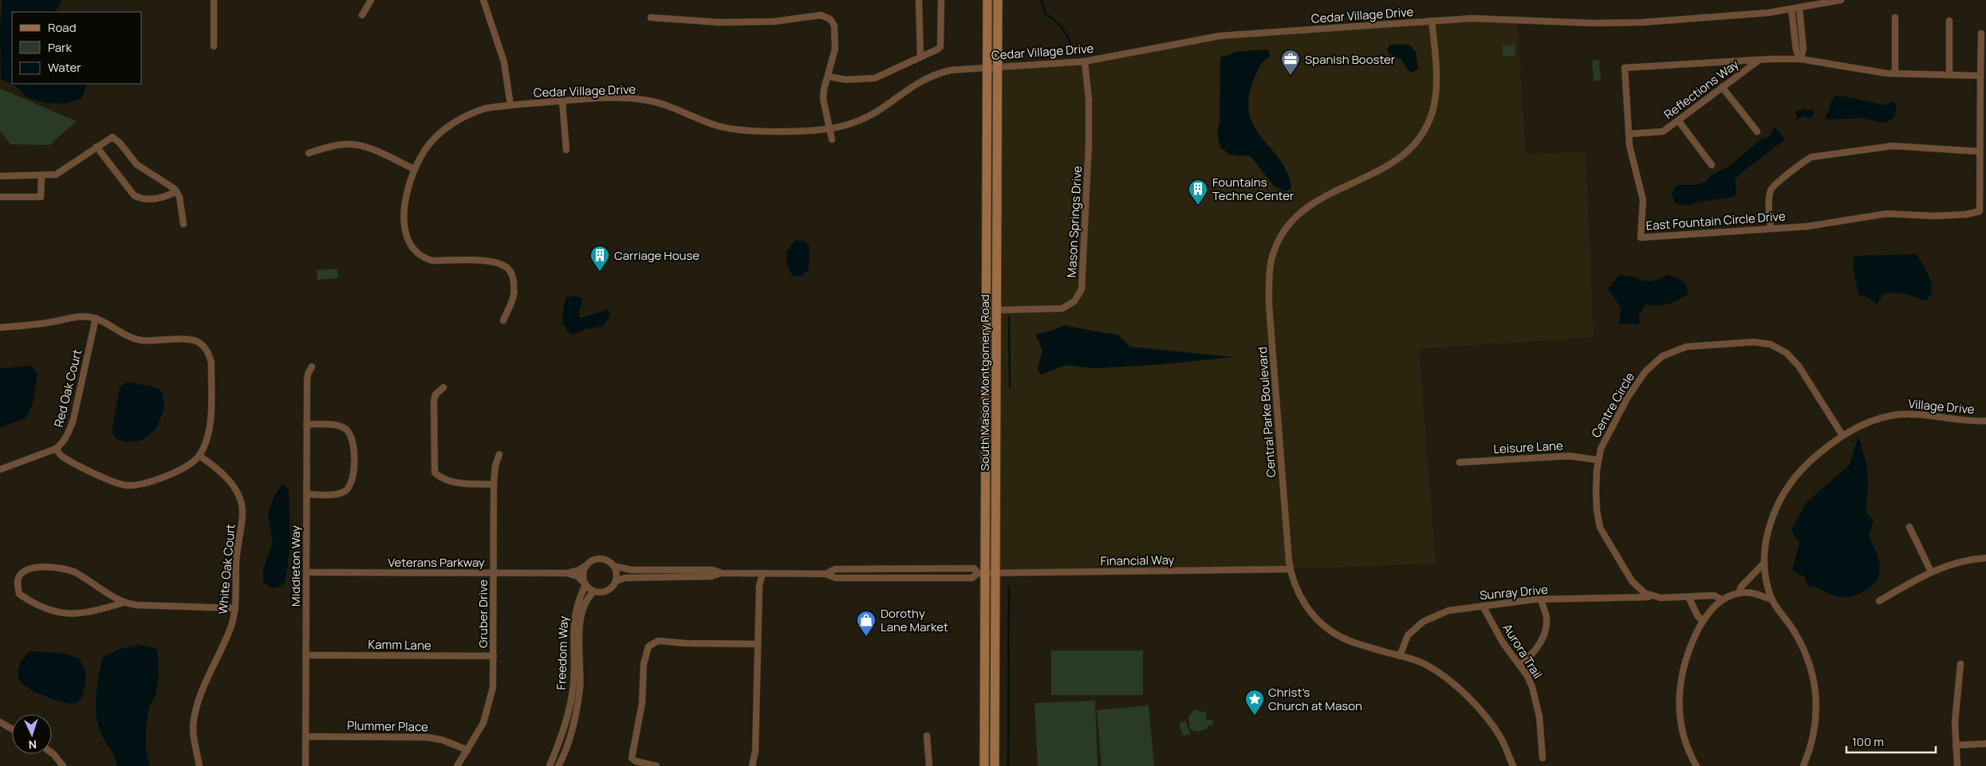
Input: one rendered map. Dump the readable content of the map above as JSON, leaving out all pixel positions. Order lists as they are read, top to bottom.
{
  "streets": {
    "main road": ["South Mason Montgomery Road"],
    "street": [
      "Cedar Village Drive",
      "Reflections Way",
      "East Fountain Circle Drive",
      "Mason Springs Drive",
      "Red Oak Court",
      "Centre Circle",
      "Village Drive",
      "Central Parke Boulevard",
      "Leisure Lane",
      "Financial Way",
      "Veterans Parkway",
      "Middleton Way",
      "White Oak Court",
      "Sunray Drive",
      "Gruber Drive",
      "Kamm Lane",
      "Aurora Trail",
      "Freedom Way",
      "Plummer Place"
    ]
  },
  "crossings": [
    ["Cedar Village Drive", "Mason Springs Drive"],
    ["Cedar Village Drive", "South Mason Montgomery Road"],
    ["Cedar Village Drive", "Central Parke Boulevard"],
    ["Reflections Way", "East Fountain Circle Drive"],
    ["Mason Springs Drive", "South Mason Montgomery Road"],
    ["South Mason Montgomery Road", "Financial Way"],
    ["Centre Circle", "Village Drive"],
    ["Centre Circle", "Leisure Lane"],
    ["Centre Circle", "Sunray Drive"],
    ["Central Parke Boulevard", "Financial Way"],
    ["Central Parke Boulevard", "Sunray Drive"],
    ["Veterans Parkway", "Middleton Way"],
    ["Veterans Parkway", "Gruber Drive"],
    ["Veterans Parkway", "Freedom Way"],
    ["Middleton Way", "Kamm Lane"],
    ["Middleton Way", "Plummer Place"],
    ["Sunray Drive", "Aurora Trail"],
    ["Gruber Drive", "Kamm Lane"],
    ["Gruber Drive", "Plummer Place"]
  ],
  "places": {
    "office": ["Spanish Booster"],
    "building": ["Fountains Techne Center", "Carriage House"],
    "shop": ["Dorothy Lane Market"],
    "place": ["Christ’s Church at Mason"]
  },
  "legend": ["Road", "Park", "Water"],
  "scale_bar": "100 m",
  "north": "bottom"
}
